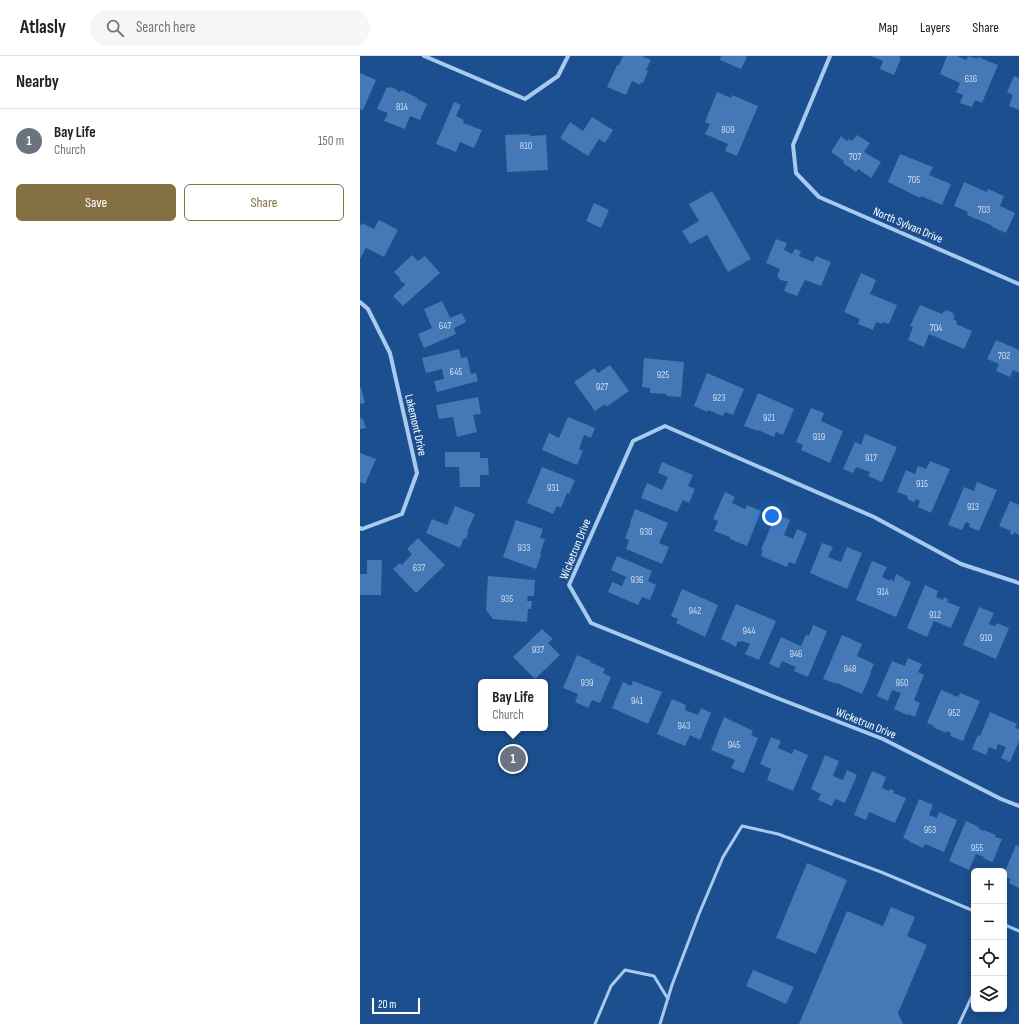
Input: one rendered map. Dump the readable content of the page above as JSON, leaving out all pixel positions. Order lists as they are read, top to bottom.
{
  "streets": {
    "street": ["North Sylvan Drive", "Lakemont Drive", "Wicketrun Drive"]
  },
  "house_numbers": [
    "616",
    "814",
    "809",
    "810",
    "707",
    "705",
    "703",
    "647",
    "704",
    "702",
    "645",
    "925",
    "927",
    "923",
    "921",
    "919",
    "917",
    "915",
    "931",
    "913",
    "930",
    "933",
    "637",
    "936",
    "914",
    "935",
    "942",
    "912",
    "944",
    "910",
    "937",
    "946",
    "948",
    "939",
    "950",
    "941",
    "952",
    "943",
    "945",
    "953",
    "955"
  ],
  "scale_bar": "20 m",
  "page": {
    "header": "Atlasly",
    "search": "Search here",
    "nav": ["Map", "Layers", "Share"],
    "heading": "Nearby",
    "list": [
      {
        "mark": "1",
        "name": "Bay Life",
        "note": "Church",
        "value": "150 m"
      }
    ],
    "buttons": ["Save", "Share"],
    "popup": ["Bay Life", "Church"],
    "pins": "1",
    "map_buttons": ["+", "−"],
    "scale": "20 m"
  }
}
